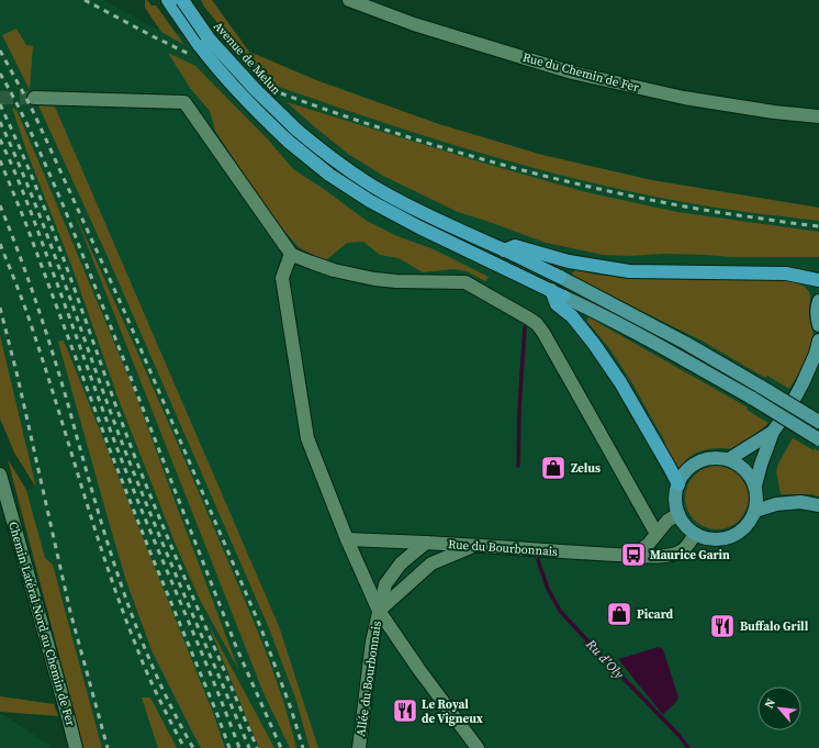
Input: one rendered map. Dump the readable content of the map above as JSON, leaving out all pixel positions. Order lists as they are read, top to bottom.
{
  "streets": {
    "highway": ["Avenue de Melun"],
    "street": [
      "Rue du Chemin de Fer",
      "Rue du Bourbonnais",
      "Chemin Latéral Nord au Chemin de Fer",
      "Allée du Bourbonnais"
    ]
  },
  "water": ["Ru d'Oly"],
  "places": {
    "shop": ["Zelus", "Picard"],
    "bus stop": ["Maurice Garin"],
    "restaurant": ["Buffalo Grill", "Le Royal de Vigneux"]
  },
  "north": "top left"
}
